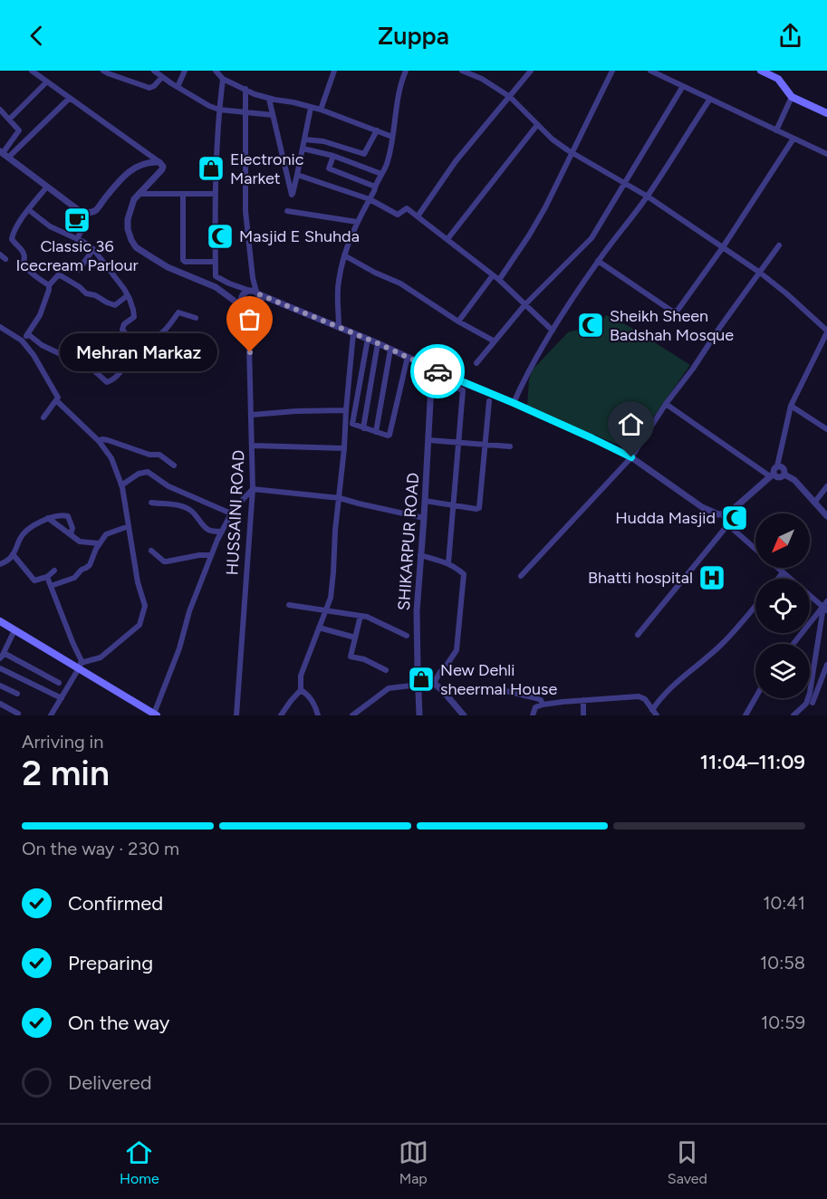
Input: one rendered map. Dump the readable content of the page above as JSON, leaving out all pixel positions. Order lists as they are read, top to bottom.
{
  "streets": {
    "street": ["HUSSAINI ROAD", "SHIKARPUR ROAD"]
  },
  "places": {
    "shop": ["Electronic Market", "New Dehli sheermal House"],
    "cafe": ["Classic 36 Icecream Parlour"],
    "mosque": ["Masjid E Shuhda", "Sheikh Sheen Badshah Mosque", "Hudda Masjid"],
    "other": ["Mehran Markaz"],
    "hospital": ["Bhatti hospital"]
  },
  "north": "bottom left",
  "page": {
    "header": "Zuppa",
    "bubble": "Mehran Markaz",
    "heading": ["2 min", "Arriving in", "11:04–11:09"],
    "bar": "On the way · 230 m",
    "list": [
      ["Confirmed", "10:41"],
      ["Preparing", "10:58"],
      ["On the way", "10:59"],
      "Delivered"
    ],
    "tabs": ["Home", "Map", "Saved"]
  }
}
